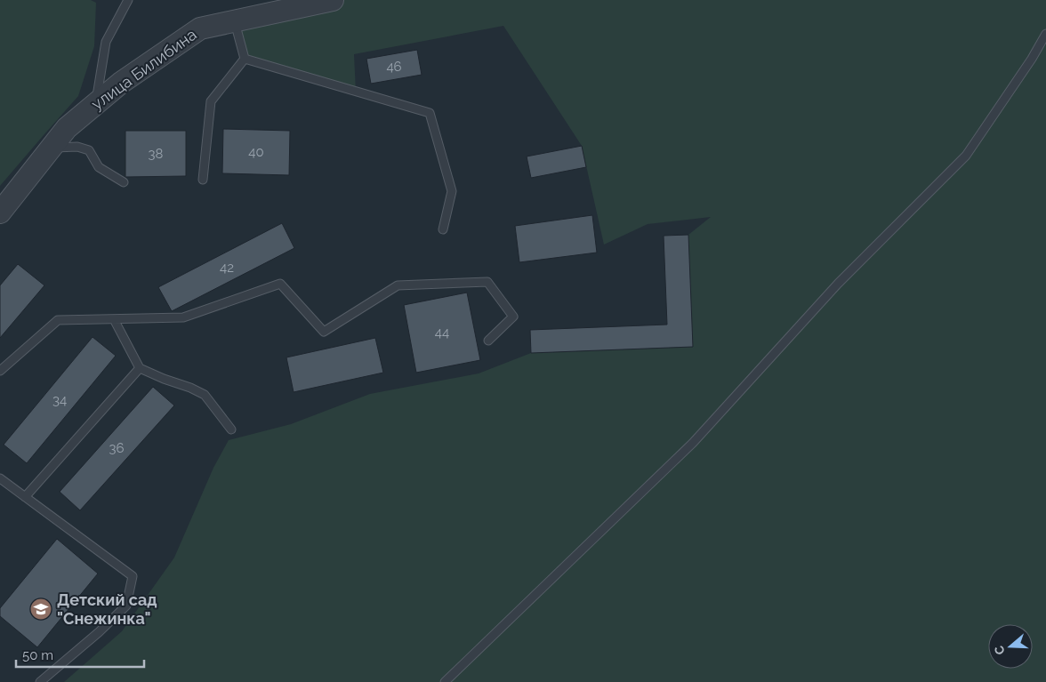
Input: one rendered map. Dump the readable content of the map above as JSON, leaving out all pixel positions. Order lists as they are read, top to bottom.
{
  "streets": {
    "street": ["улица Билибина"]
  },
  "places": {
    "school or university": ["Детский сад \"Снежинка\""]
  },
  "house_numbers": [
    "46",
    "40",
    "38",
    "42",
    "44",
    "34",
    "36"
  ],
  "scale_bar": "50 m",
  "north": "left"
}
